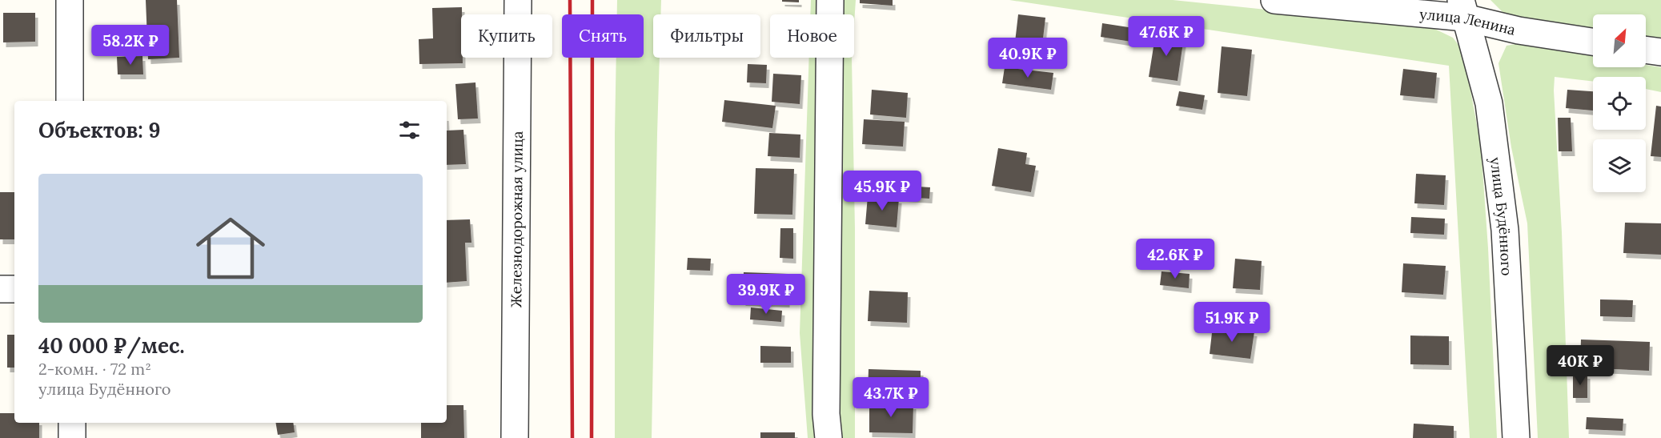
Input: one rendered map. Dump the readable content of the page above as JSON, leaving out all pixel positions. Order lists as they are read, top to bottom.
{
  "streets": {
    "street": ["улица Ленина", "улица Будённого", "Железнодорожная улица"]
  },
  "crossings": [
    ["улица Ленина", "улица Будённого"]
  ],
  "north": "top right",
  "page": {
    "chip": [
      "Купить",
      "Снять",
      "Фильтры",
      "Новое"
    ],
    "price": [
      "47.6K ₽",
      "58.2K ₽",
      "40.9K ₽",
      "45.9K ₽",
      "42.6K ₽",
      "39.9K ₽",
      "51.9K ₽",
      "40K ₽",
      "43.7K ₽"
    ],
    "heading": "Объектов: 9",
    "list": [
      {
        "name": "40 000 ₽/мес.",
        "note": "2-комн. · 72 m² · улица Будённого"
      }
    ]
  }
}
